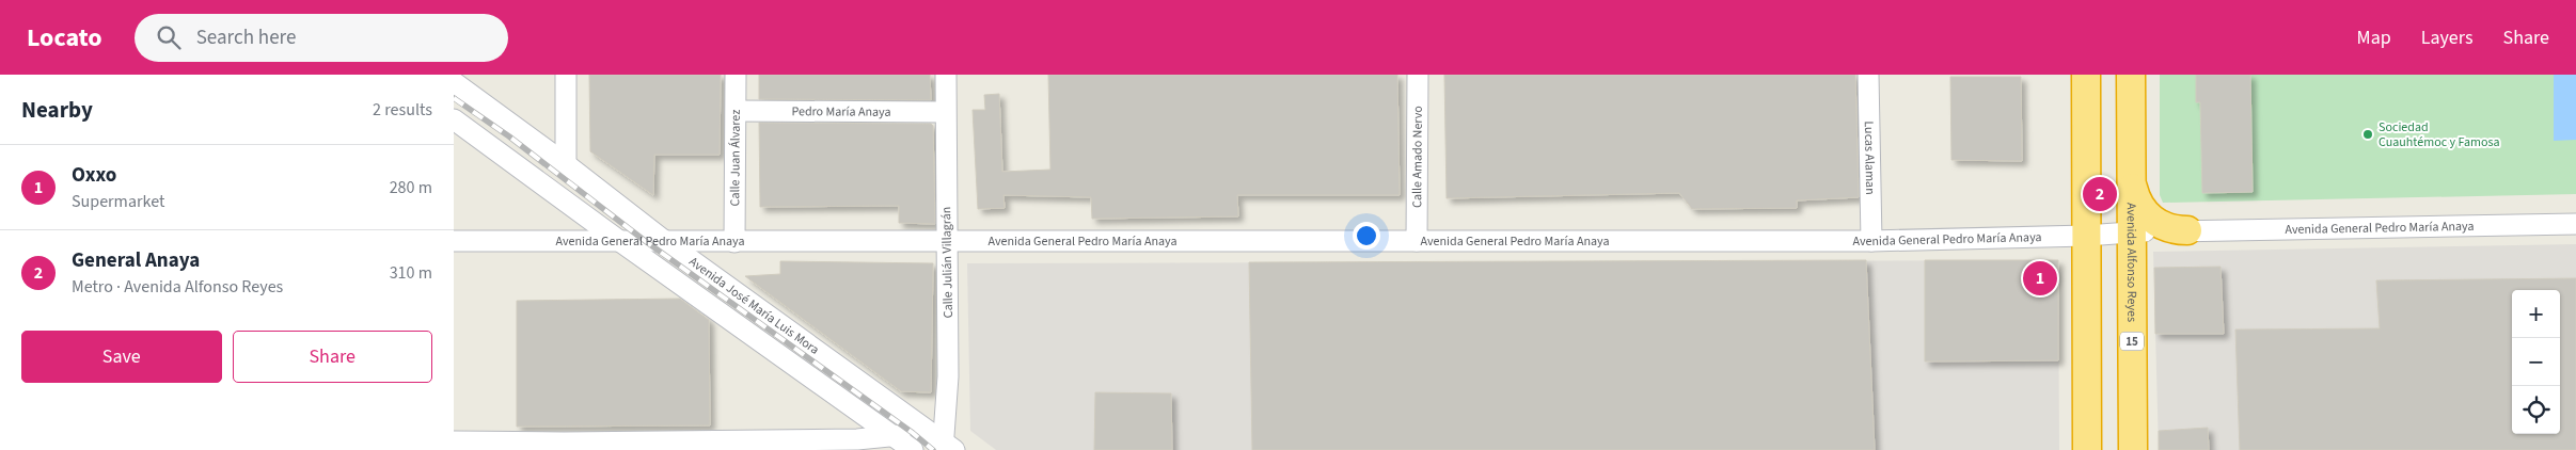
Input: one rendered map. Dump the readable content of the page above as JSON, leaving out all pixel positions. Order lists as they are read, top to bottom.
{
  "streets": {
    "highway": ["Avenida Alfonso Reyes", "15"],
    "street": [
      "Pedro María Anaya",
      "Calle Juan Álvarez",
      "Calle Amado Nervo",
      "Lucas Alaman",
      "Avenida General Pedro María Anaya",
      "Calle Julián Villagrán",
      "Avenida José María Luis Mora"
    ]
  },
  "crossings": [
    ["Pedro María Anaya", "Calle Juan Álvarez"],
    ["Pedro María Anaya", "Calle Julián Villagrán"],
    ["Calle Juan Álvarez", "Avenida General Pedro María Anaya"],
    ["Calle Amado Nervo", "Avenida General Pedro María Anaya"],
    ["Lucas Alaman", "Avenida General Pedro María Anaya"],
    ["Avenida General Pedro María Anaya", "Calle Julián Villagrán"],
    ["Avenida General Pedro María Anaya", "Avenida Alfonso Reyes"],
    ["Avenida General Pedro María Anaya", "Avenida José María Luis Mora"],
    ["Calle Julián Villagrán", "Avenida José María Luis Mora"]
  ],
  "places": ["Sociedad Cuauhtémoc y Famosa"],
  "page": {
    "header": "Locato",
    "search": "Search here",
    "nav": ["Map", "Layers", "Share"],
    "heading": ["Nearby", "2 results"],
    "list": [
      {
        "mark": "1",
        "name": "Oxxo",
        "note": "Supermarket",
        "value": "280 m"
      },
      {
        "mark": "2",
        "name": "General Anaya",
        "note": "Metro · Avenida Alfonso Reyes",
        "value": "310 m"
      }
    ],
    "pins": ["2", "1"],
    "map_buttons": ["+", "−"],
    "buttons": ["Save", "Share"]
  }
}
